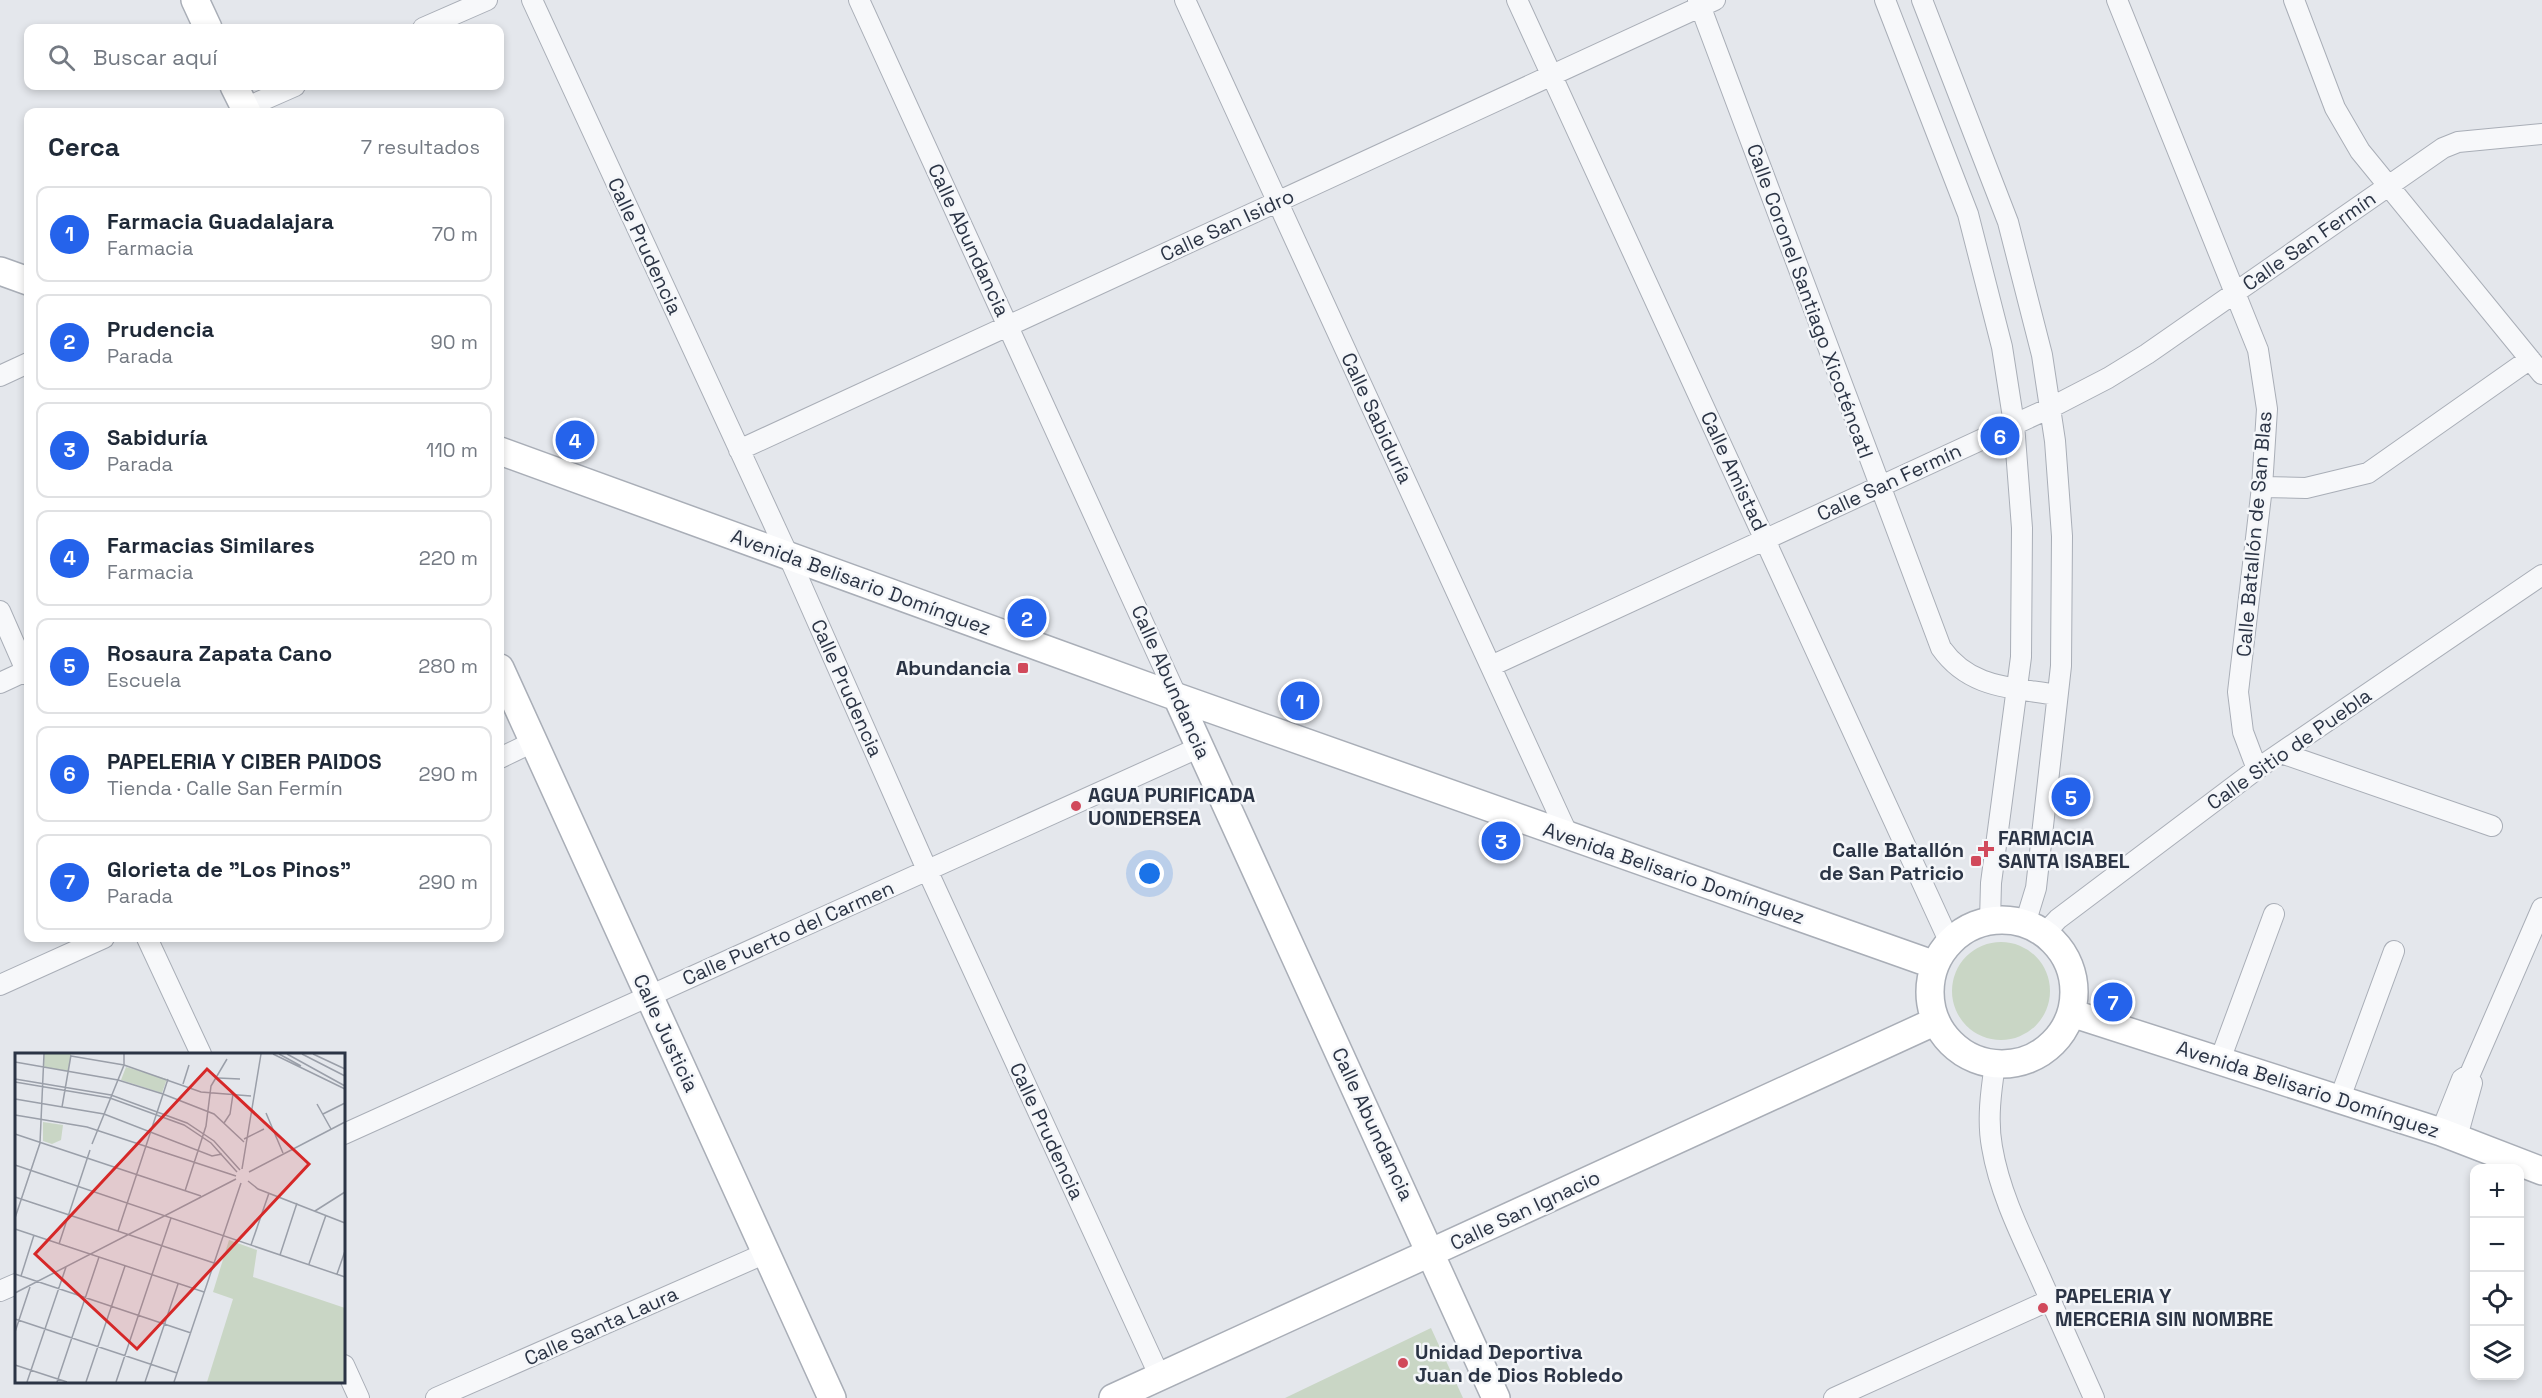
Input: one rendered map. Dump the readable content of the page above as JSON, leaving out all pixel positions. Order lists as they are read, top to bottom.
{
  "streets": {
    "street": [
      "Calle San Isidro",
      "Calle Abundancia",
      "Calle San Fermín",
      "Calle Prudencia",
      "Calle Coronel Santiago Xicoténcatl",
      "Calle Sabiduría",
      "Calle Amistad",
      "Calle Batallón de San Blas",
      "Avenida Belisario Domínguez",
      "Calle Sitio de Puebla",
      "Calle Puerto del Carmen",
      "Calle Justicia",
      "Calle San Ignacio",
      "Calle Santa Laura"
    ]
  },
  "crossings": [
    ["Calle San Isidro", "Calle Abundancia"],
    ["Calle San Isidro", "Calle Prudencia"],
    ["Calle San Isidro", "Calle Coronel Santiago Xicoténcatl"],
    ["Calle San Isidro", "Calle Sabiduría"],
    ["Calle San Isidro", "Calle Amistad"],
    ["Calle Abundancia", "Avenida Belisario Domínguez"],
    ["Calle Abundancia", "Calle Puerto del Carmen"],
    ["Calle Abundancia", "Calle San Ignacio"],
    ["Calle San Fermín", "Calle Coronel Santiago Xicoténcatl"],
    ["Calle San Fermín", "Calle Sabiduría"],
    ["Calle San Fermín", "Calle Amistad"],
    ["Calle San Fermín", "Calle Batallón de San Blas"],
    ["Calle Prudencia", "Avenida Belisario Domínguez"],
    ["Calle Prudencia", "Calle Puerto del Carmen"],
    ["Calle Prudencia", "Calle San Ignacio"],
    ["Calle Sabiduría", "Avenida Belisario Domínguez"],
    ["Calle Amistad", "Avenida Belisario Domínguez"],
    ["Calle Amistad", "Calle Sitio de Puebla"],
    ["Calle Amistad", "Calle San Ignacio"],
    ["Calle Batallón de San Blas", "Calle Sitio de Puebla"],
    ["Avenida Belisario Domínguez", "Calle Sitio de Puebla"],
    ["Avenida Belisario Domínguez", "Calle San Ignacio"],
    ["Calle Sitio de Puebla", "Calle San Ignacio"],
    ["Calle Puerto del Carmen", "Calle Justicia"],
    ["Calle Justicia", "Calle Santa Laura"]
  ],
  "places": {
    "transit": ["Abundancia", "Calle Batallón de San Patricio"],
    "other": ["AGUA PURIFICADA UONDERSEA", "PAPELERIA Y MERCERIA SIN NOMBRE", "Unidad Deportiva Juan de Dios Robledo"],
    "health": ["FARMACIA SANTA ISABEL"]
  },
  "page": {
    "search": "Buscar aquí",
    "heading": ["Cerca", "7 resultados"],
    "list": [
      {
        "mark": "1",
        "name": "Farmacia Guadalajara",
        "note": "Farmacia",
        "value": "70 m"
      },
      {
        "mark": "2",
        "name": "Prudencia",
        "note": "Parada",
        "value": "90 m"
      },
      {
        "mark": "3",
        "name": "Sabiduría",
        "note": "Parada",
        "value": "110 m"
      },
      {
        "mark": "4",
        "name": "Farmacias Similares",
        "note": "Farmacia",
        "value": "220 m"
      },
      {
        "mark": "5",
        "name": "Rosaura Zapata Cano",
        "note": "Escuela",
        "value": "280 m"
      },
      {
        "mark": "6",
        "name": "PAPELERIA Y CIBER PAIDOS",
        "note": "Tienda · Calle San Fermín",
        "value": "290 m"
      },
      {
        "mark": "7",
        "name": "Glorieta de \"Los Pinos\"",
        "note": "Parada",
        "value": "290 m"
      }
    ],
    "pins": [
      "6",
      "4",
      "2",
      "1",
      "5",
      "3",
      "7"
    ],
    "map_buttons": ["+", "−"]
  }
}
